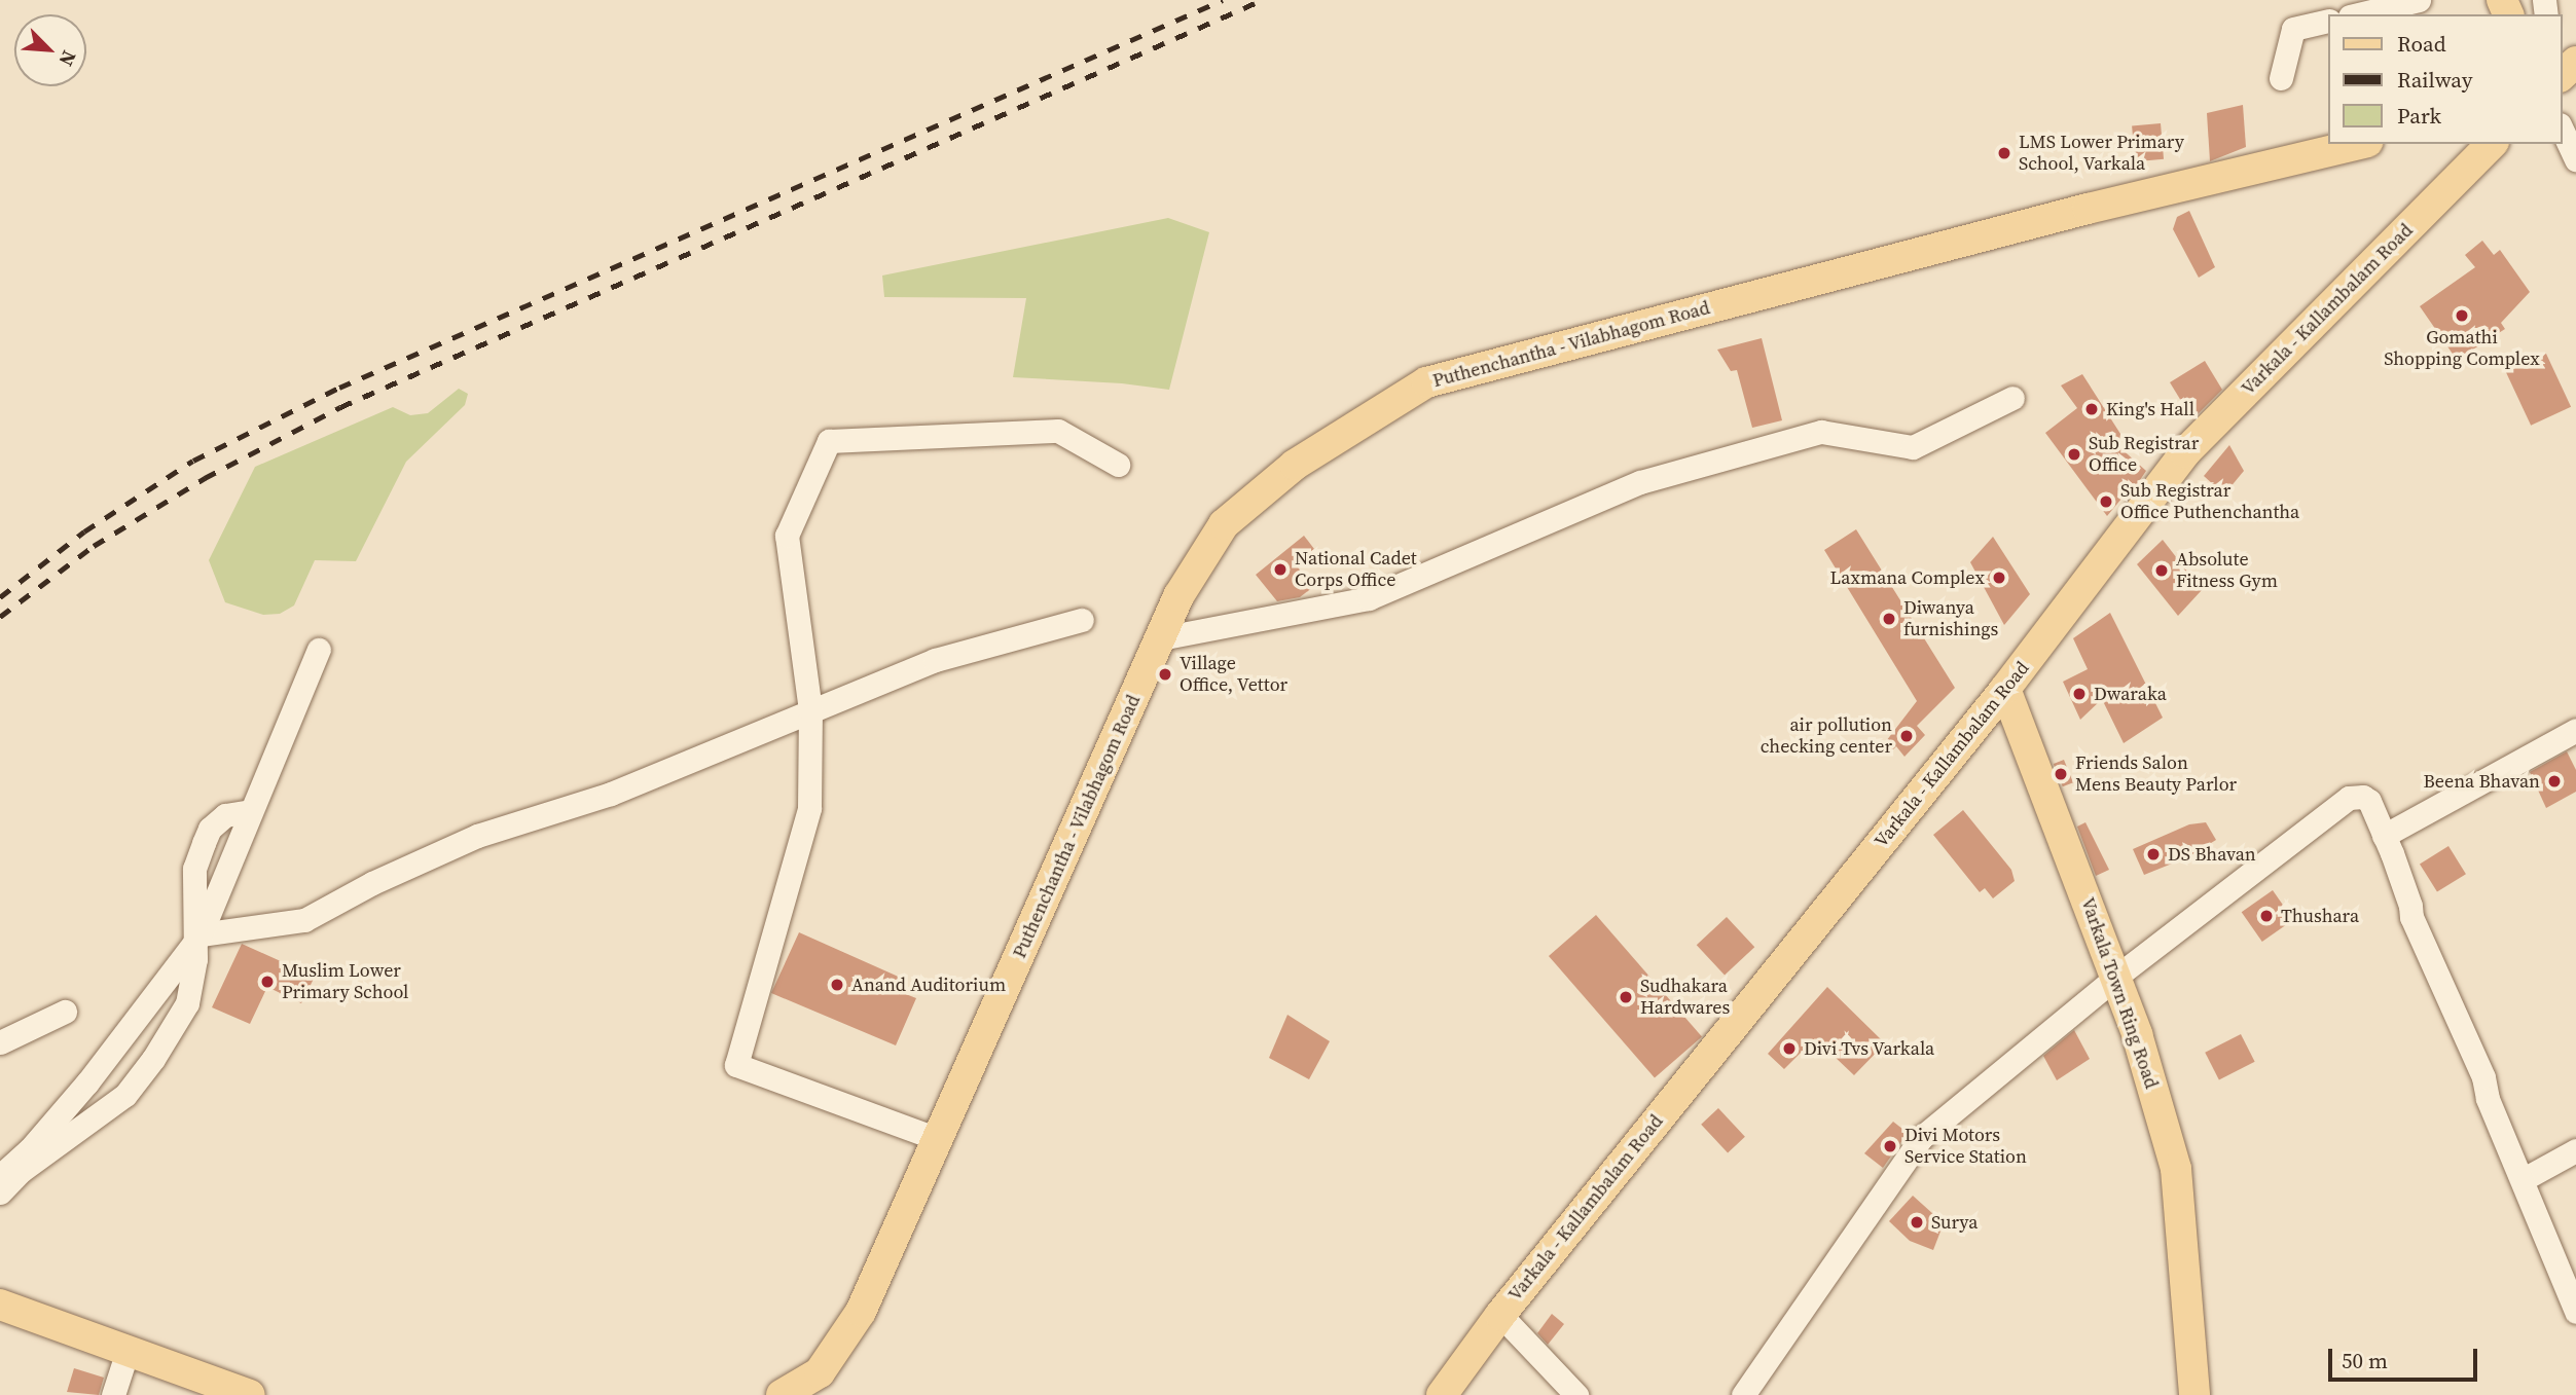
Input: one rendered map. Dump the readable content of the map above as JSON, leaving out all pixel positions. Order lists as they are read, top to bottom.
{
  "streets": {
    "main road": ["Varkala - Kallambalam Road", "Puthenchantha - Vilabhagom Road", "Varkala Town Ring Road"]
  },
  "crossings": [
    ["Varkala - Kallambalam Road", "Varkala Town Ring Road"]
  ],
  "places": [
    "LMS Lower Primary School, Varkala",
    "Gomathi Shopping Complex",
    "King's Hall",
    "Sub Registrar Office",
    "Sub Registrar Office Puthenchantha",
    "National Cadet Corps Office",
    "Absolute Fitness Gym",
    "Laxmana Complex",
    "Diwanya furnishings",
    "Village Office, Vettor",
    "Dwaraka",
    "air pollution checking center",
    "Friends Salon Mens Beauty Parlor",
    "Beena Bhavan",
    "DS Bhavan",
    "Thushara",
    "Muslim Lower Primary School",
    "Anand Auditorium",
    "Sudhakara Hardwares",
    "Divi Tvs Varkala",
    "Divi Motors Service Station",
    "Surya"
  ],
  "legend": ["Road", "Railway", "Park"],
  "scale_bar": "50 m",
  "north": "bottom right"
}
